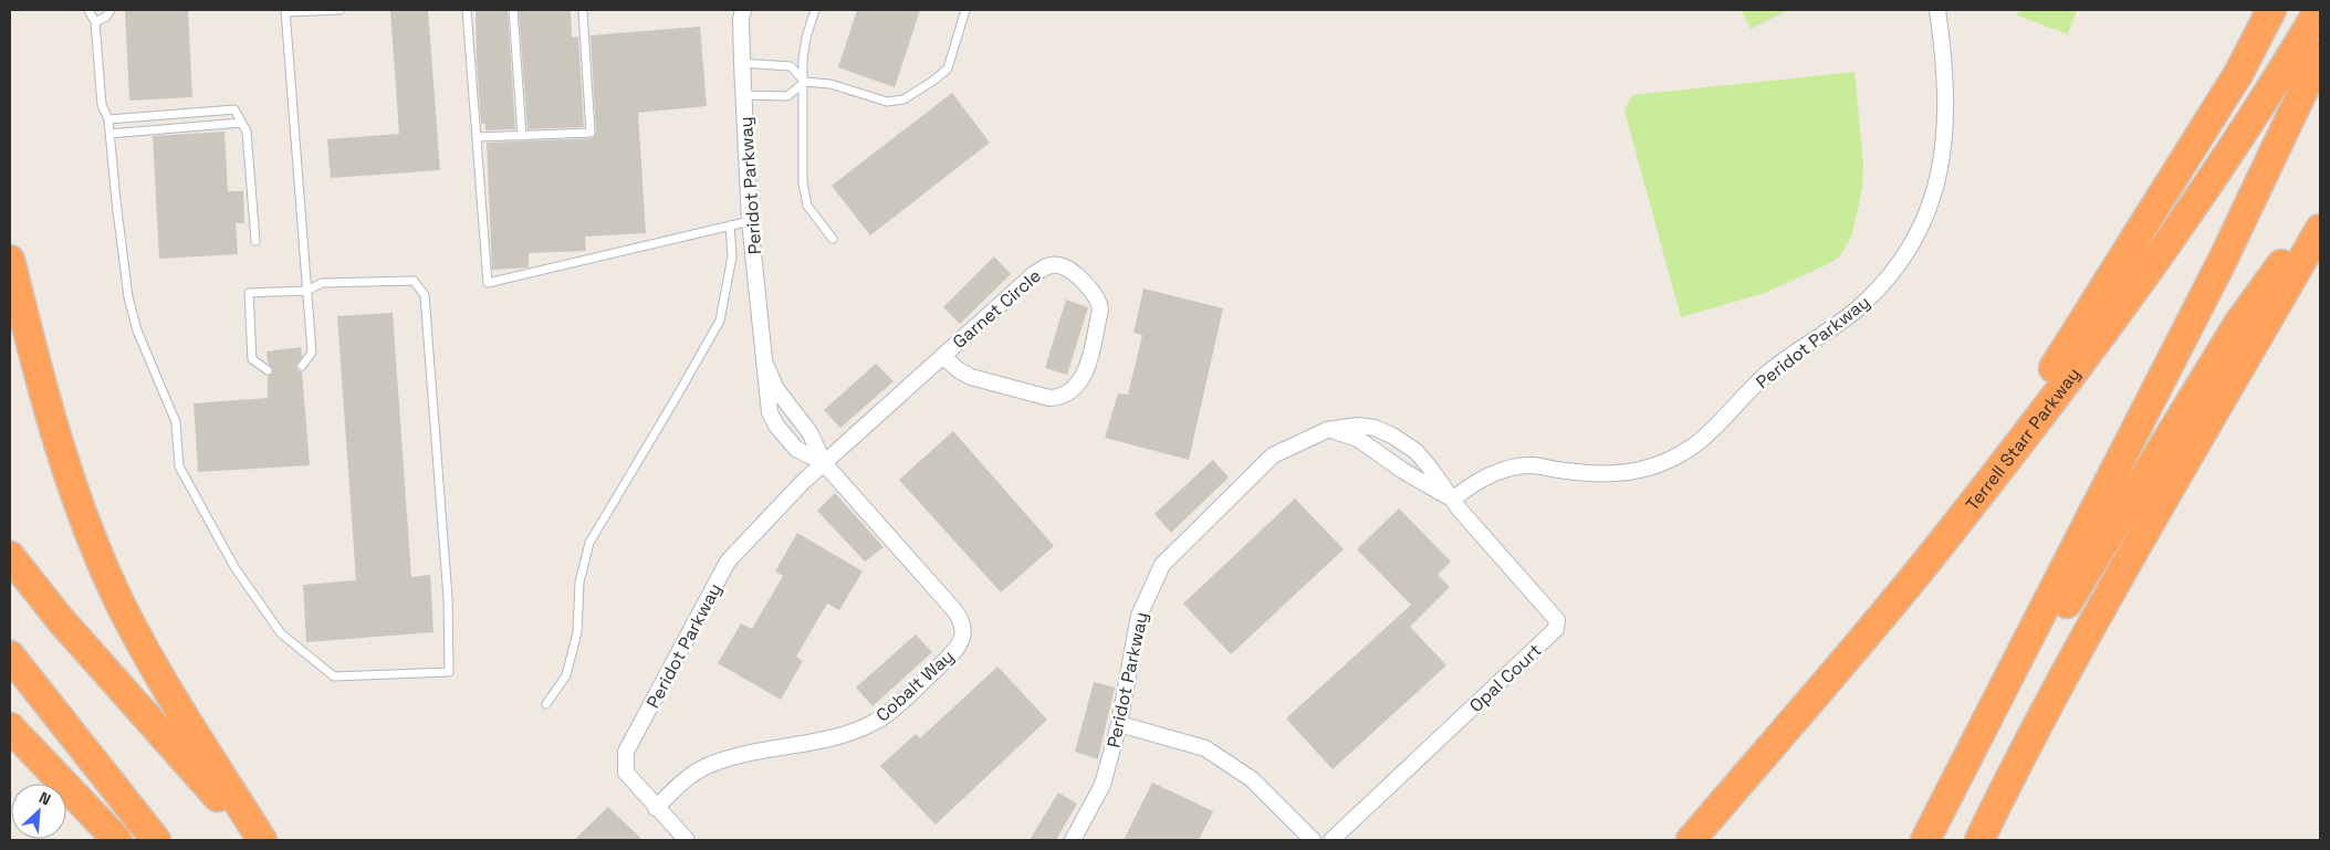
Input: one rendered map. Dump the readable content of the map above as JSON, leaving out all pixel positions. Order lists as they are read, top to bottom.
{
  "streets": {
    "highway": ["Terrell Starr Parkway"],
    "street": [
      "Peridot Parkway",
      "Garnet Circle",
      "Opal Court",
      "Cobalt Way"
    ]
  },
  "crossings": [
    ["Peridot Parkway", "Garnet Circle"],
    ["Peridot Parkway", "Opal Court"],
    ["Peridot Parkway", "Cobalt Way"],
    ["Garnet Circle", "Cobalt Way"]
  ],
  "north": "top right"
}
